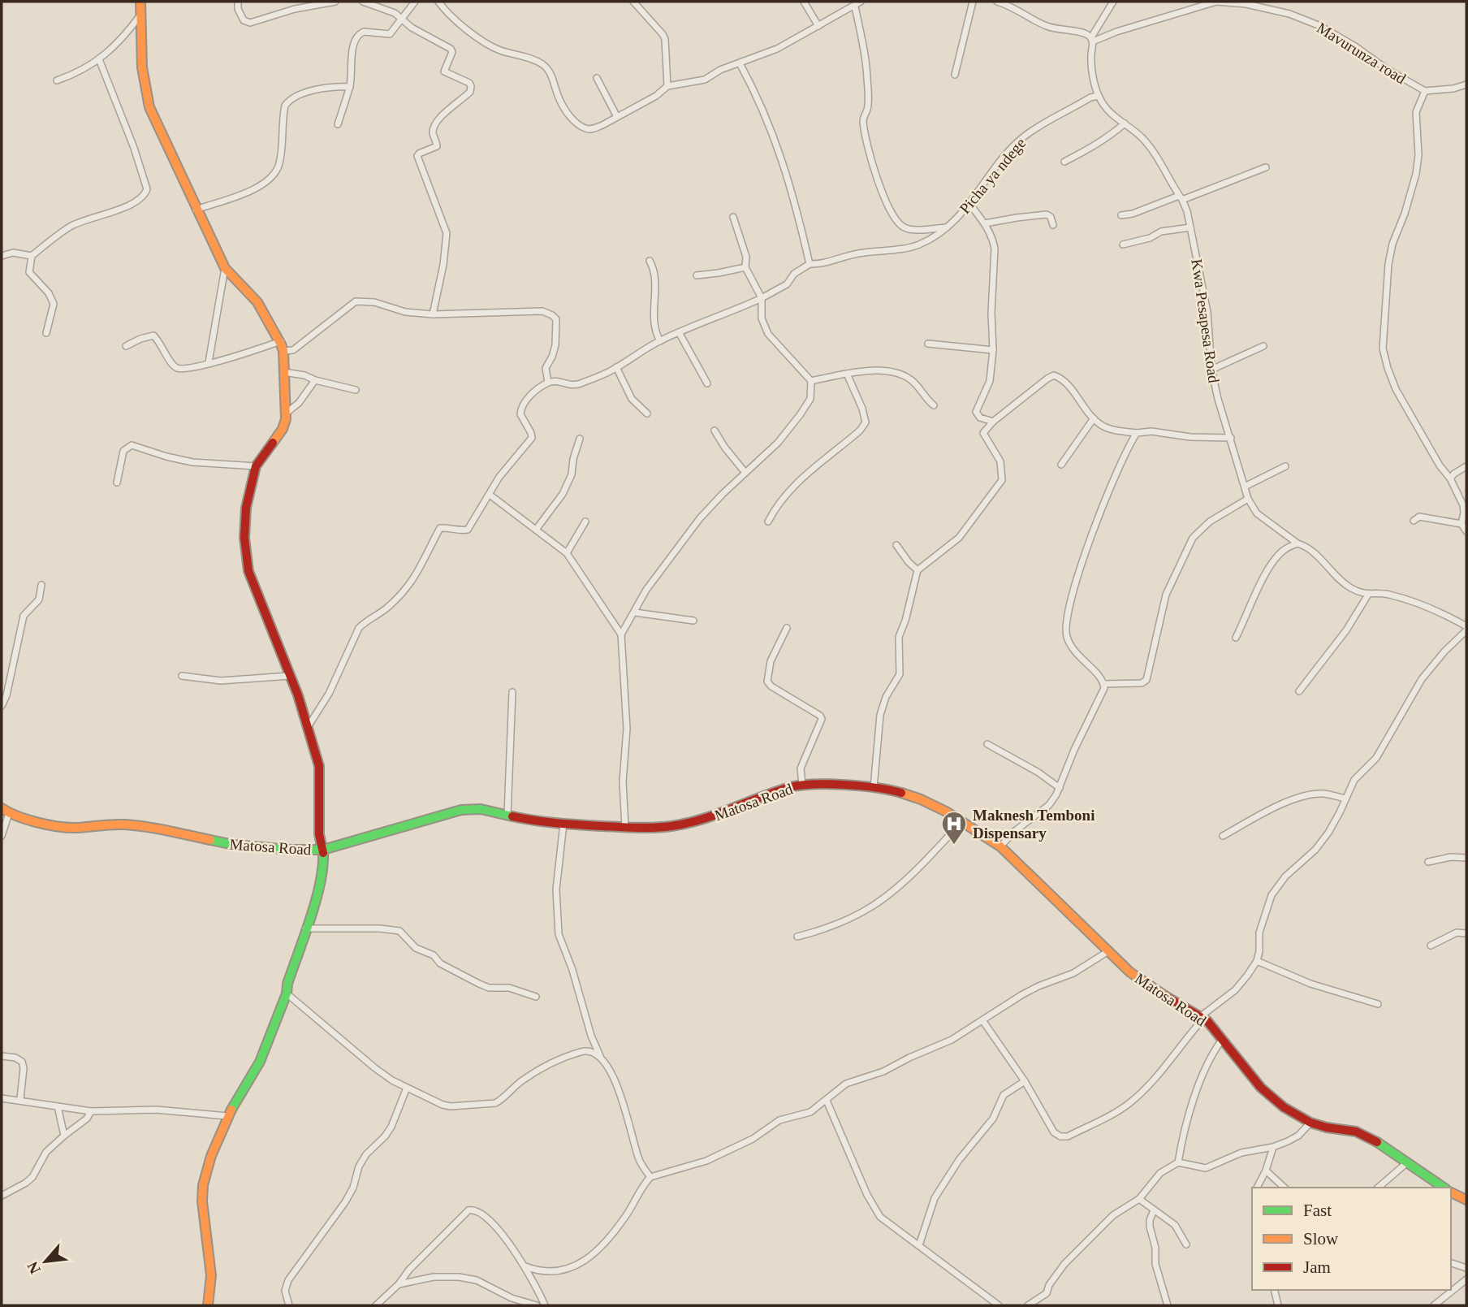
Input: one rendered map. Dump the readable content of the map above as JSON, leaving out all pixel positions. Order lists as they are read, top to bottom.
{
  "streets": {
    "street": [
      "Mavurunza road",
      "Picha ya ndege",
      "Kwa Pesapesa Road",
      "Matosa Road"
    ]
  },
  "crossings": [
    ["Mavurunza road", "Kwa Pesapesa Road"],
    ["Picha ya ndege", "Kwa Pesapesa Road"]
  ],
  "places": {
    "hospital": ["Maknesh Temboni Dispensary"]
  },
  "legend": ["Fast", "Slow", "Jam"],
  "north": "bottom left"
}
